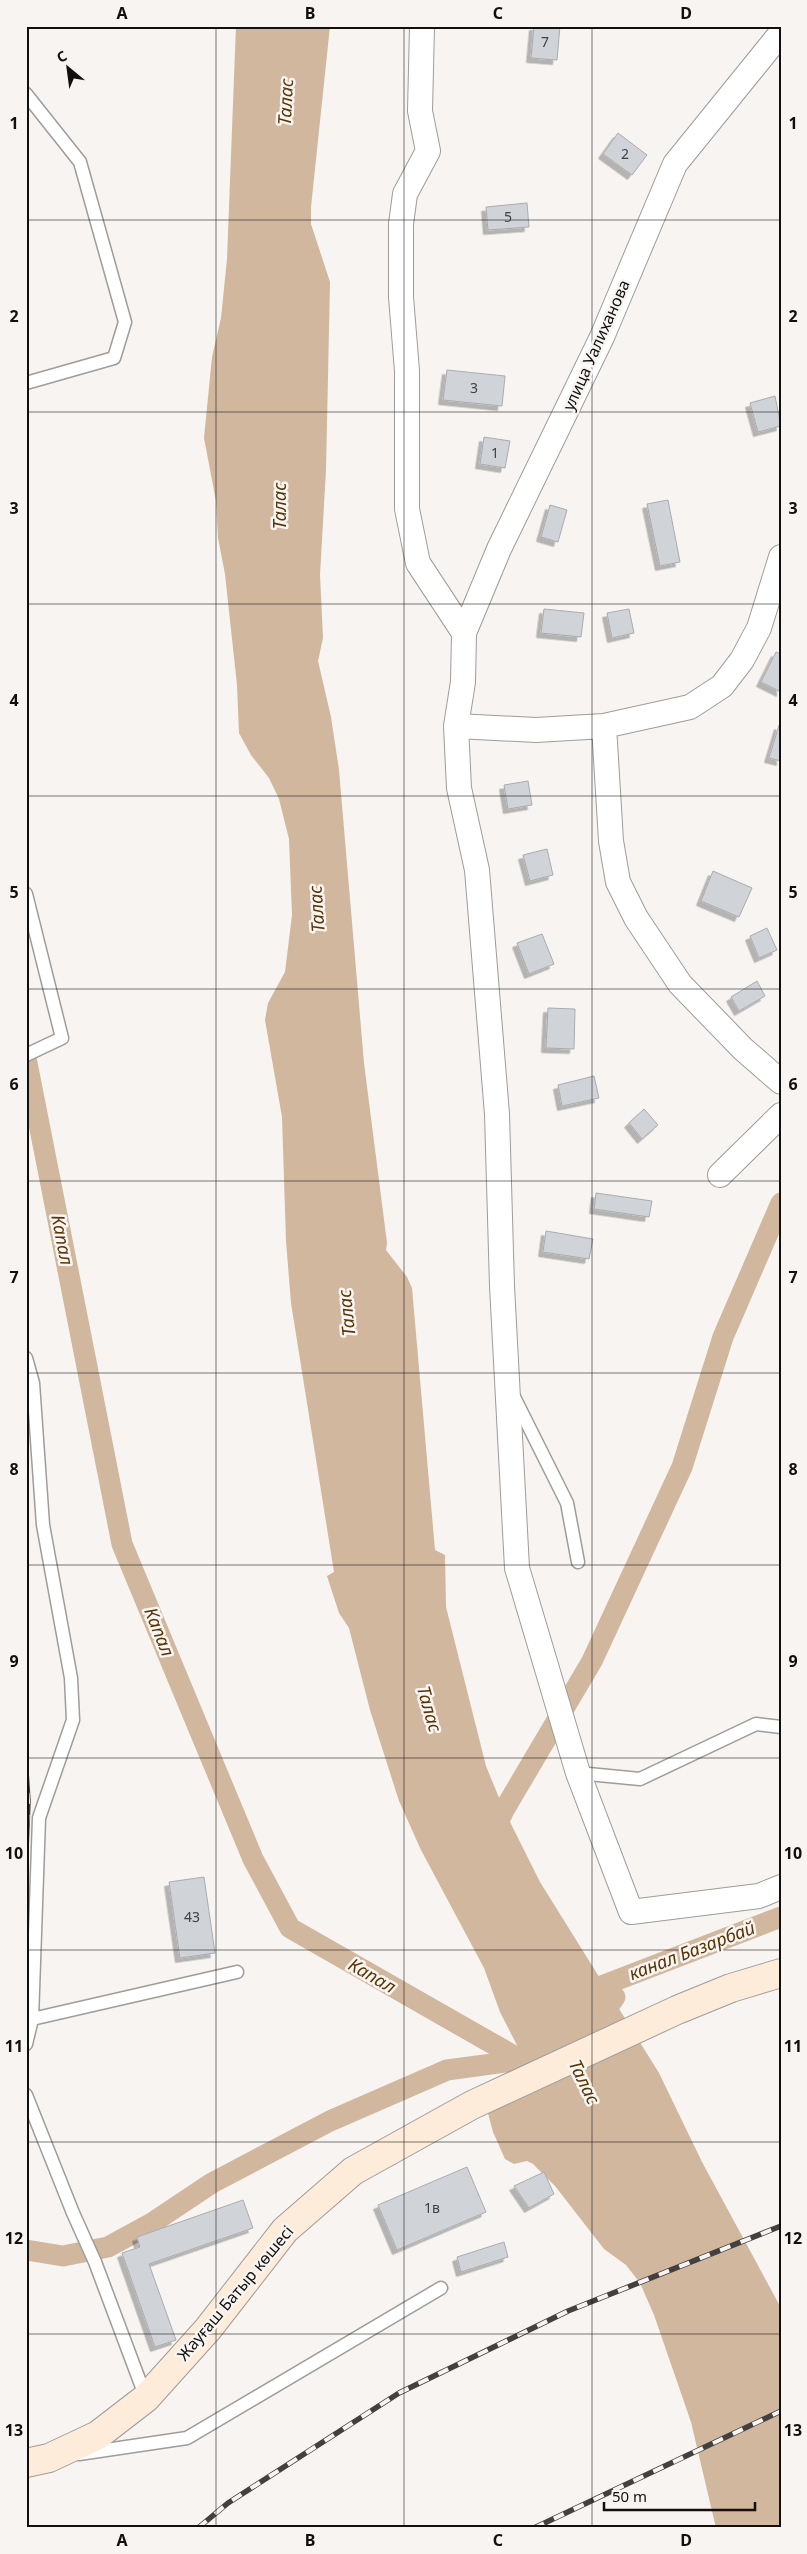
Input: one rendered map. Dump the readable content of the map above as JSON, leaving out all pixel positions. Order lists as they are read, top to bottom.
{
  "streets": {
    "main road": ["Жауғаш Батыр көшесі"],
    "street": ["улица Уалиханова"]
  },
  "water": ["Талас", "Капал", "канал Базарбай"],
  "house_numbers": [
    "7",
    "2",
    "5",
    "3",
    "1",
    "43",
    "1в"
  ],
  "scale_bar": "50 m",
  "north": "top left",
  "grid": {
    "columns": [
      "A",
      "B",
      "C",
      "D"
    ],
    "rows": [
      "1",
      "2",
      "3",
      "4",
      "5",
      "6",
      "7",
      "8",
      "9",
      "10",
      "11",
      "12",
      "13"
    ]
  }
}
